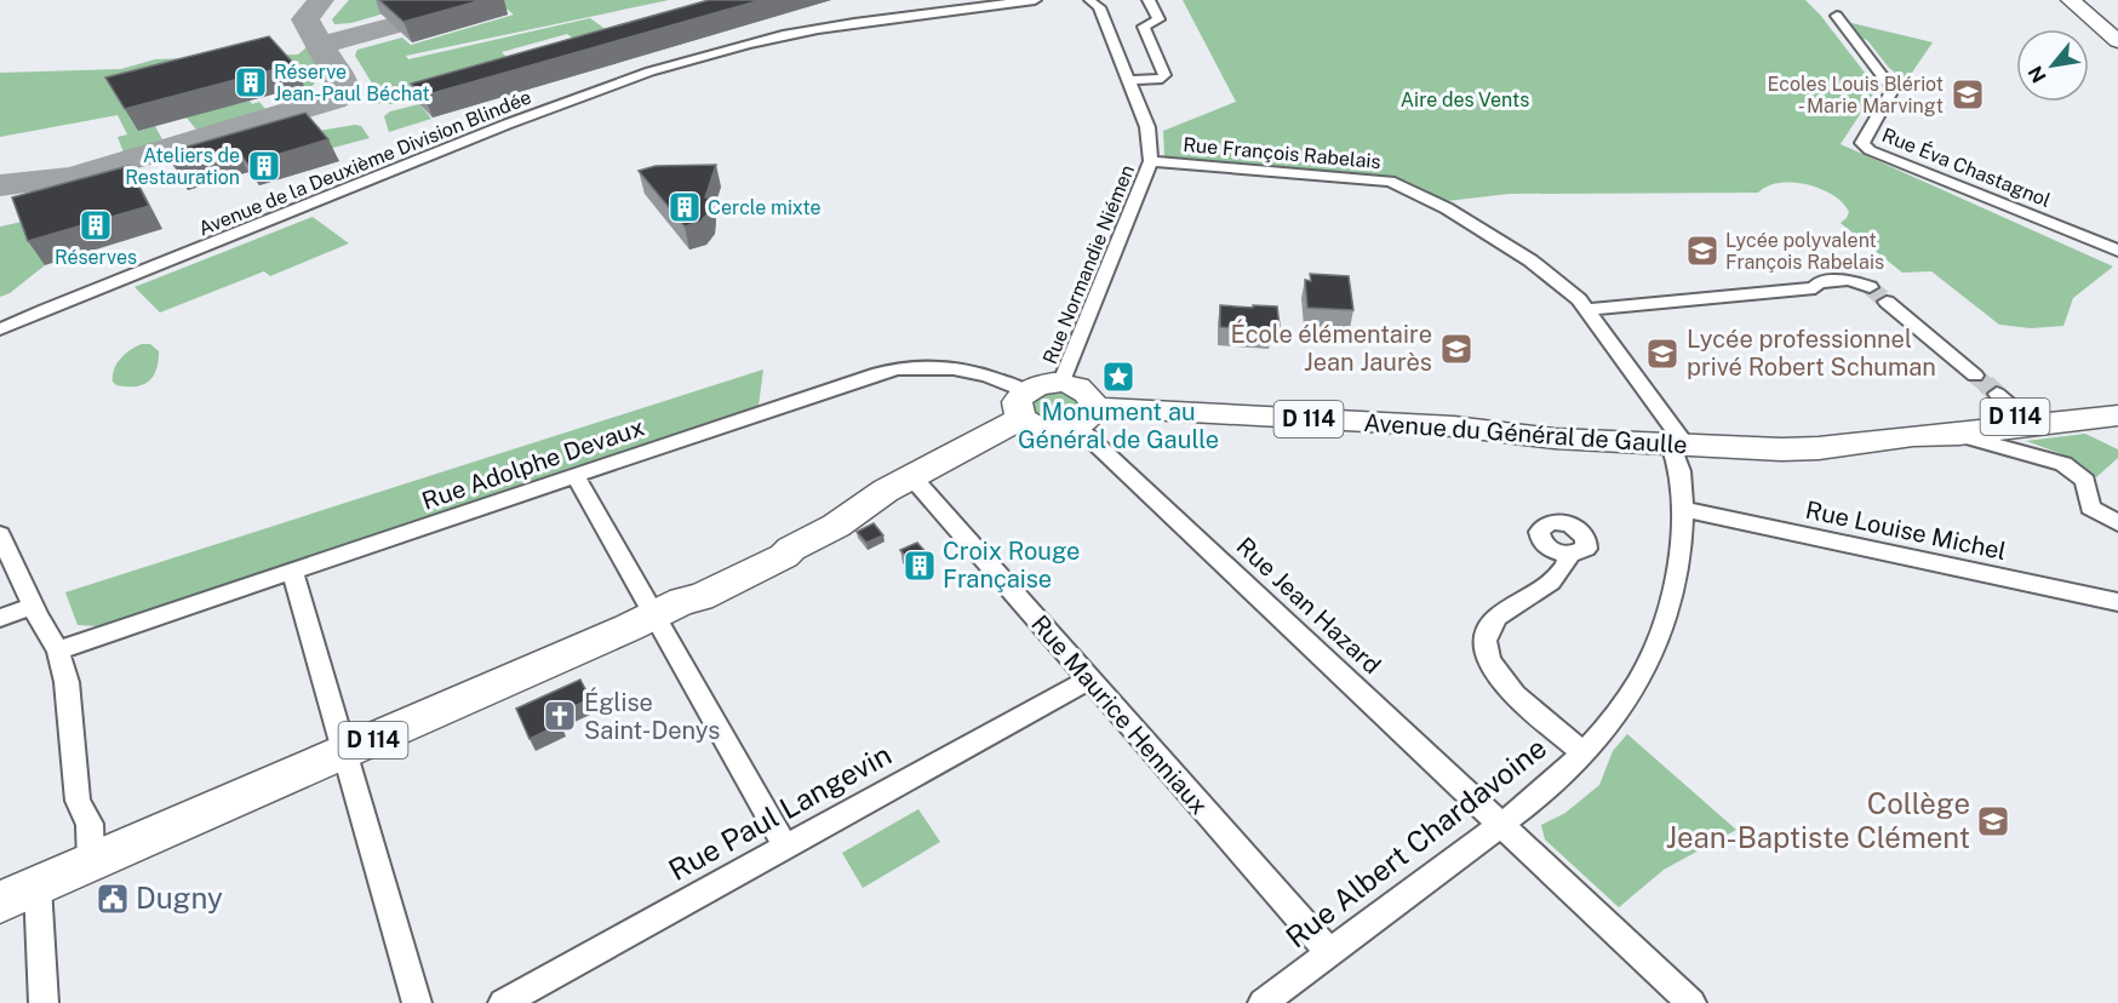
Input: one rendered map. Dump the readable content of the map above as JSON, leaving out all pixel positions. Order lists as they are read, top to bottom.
{
  "streets": {
    "main road": ["D 114", "Avenue du Général de Gaulle"],
    "street": [
      "Rue François Rabelais",
      "Avenue de la Deuxième Division Blindée",
      "Rue Éva Chastagnol",
      "Rue Normandie Niémen",
      "Rue Adolphe Devaux",
      "Rue Louise Michel",
      "Rue Jean Hazard",
      "Rue Maurice Henniaux",
      "Rue Paul Langevin",
      "Rue Albert Chardavoine"
    ]
  },
  "crossings": [
    ["Rue François Rabelais", "Rue Normandie Niémen"],
    ["Rue François Rabelais", "Avenue du Général de Gaulle"],
    ["Rue François Rabelais", "Rue Albert Chardavoine"],
    ["Rue Normandie Niémen", "D 114"],
    ["Rue Normandie Niémen", "Avenue du Général de Gaulle"],
    ["Rue Normandie Niémen", "Rue Adolphe Devaux"],
    ["Rue Normandie Niémen", "Rue Jean Hazard"],
    ["D 114", "Avenue du Général de Gaulle"],
    ["D 114", "Rue Adolphe Devaux"],
    ["D 114", "Rue Jean Hazard"],
    ["D 114", "Rue Maurice Henniaux"],
    ["Avenue du Général de Gaulle", "Rue Adolphe Devaux"],
    ["Avenue du Général de Gaulle", "Rue Jean Hazard"],
    ["Avenue du Général de Gaulle", "Rue Albert Chardavoine"],
    ["Rue Adolphe Devaux", "Rue Jean Hazard"],
    ["Rue Louise Michel", "Rue Albert Chardavoine"],
    ["Rue Jean Hazard", "Rue Albert Chardavoine"],
    ["Rue Maurice Henniaux", "Rue Paul Langevin"],
    ["Rue Maurice Henniaux", "Rue Albert Chardavoine"]
  ],
  "parks": ["Aire des Vents"],
  "places": {
    "building": [
      "Réserve Jean-Paul Béchat",
      "Ateliers de Restauration",
      "Cercle mixte",
      "Réserves",
      "Croix Rouge Française"
    ],
    "school or university": [
      "Ecoles Louis Blériot - Marie Marvingt",
      "Lycée polyvalent François Rabelais",
      "École élémentaire Jean Jaurès",
      "Lycée professionnel privé Robert Schuman",
      "Collège Jean-Baptiste Clément"
    ],
    "place": ["Monument au Général de Gaulle"],
    "church": ["Église Saint-Denys"],
    "public building": ["Dugny"]
  },
  "north": "bottom left"
}
